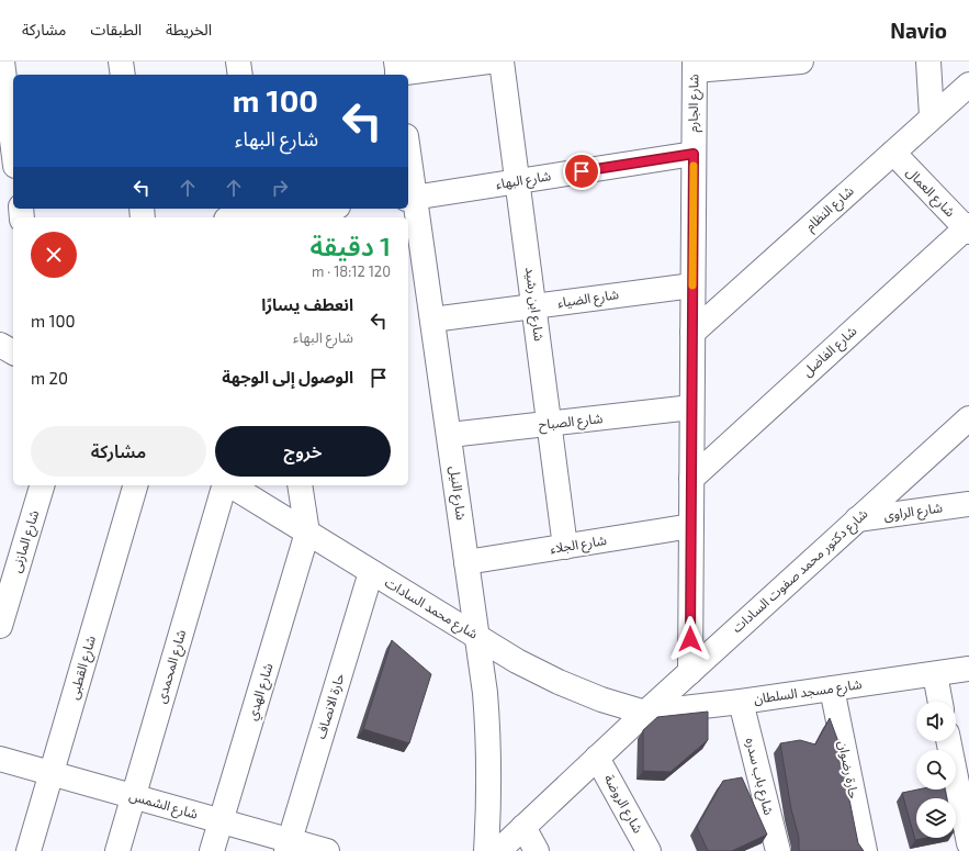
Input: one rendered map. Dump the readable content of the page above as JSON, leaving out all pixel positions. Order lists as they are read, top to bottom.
{
  "streets": {
    "street": [
      "شارع الجارم",
      "شارع البهاء",
      "شارع العمال",
      "شارع النظام",
      "شارع الضياء",
      "شارع ابن رشيد",
      "شارع الفاضل",
      "شارع الصباح",
      "شارع النيل",
      "شارع الراوى",
      "شارع المازنى",
      "شارع الجلاء",
      "شارع دكتور محمد صفوت السادات",
      "شارع محمد السادات",
      "شارع المحمدى",
      "شارع القطبى",
      "شارع الهدي",
      "شارع مسجد السلطان",
      "حارة الانصاف",
      "حارة رضوان",
      "شارع باب سدره",
      "شارع الروضة",
      "شارع الشمس"
    ]
  },
  "crossings": [
    ["شارع الجارم", "شارع البهاء"],
    ["شارع الجارم", "شارع النظام"],
    ["شارع الجارم", "شارع الضياء"],
    ["شارع الجارم", "شارع الفاضل"],
    ["شارع الجارم", "شارع الصباح"],
    ["شارع الجارم", "شارع الجلاء"],
    ["شارع الجارم", "شارع دكتور محمد صفوت السادات"],
    ["شارع البهاء", "شارع ابن رشيد"],
    ["شارع البهاء", "شارع النيل"],
    ["شارع العمال", "شارع النظام"],
    ["شارع العمال", "شارع الفاضل"],
    ["شارع الضياء", "شارع ابن رشيد"],
    ["شارع الضياء", "شارع النيل"],
    ["شارع ابن رشيد", "شارع الصباح"],
    ["شارع ابن رشيد", "شارع الجلاء"],
    ["شارع الصباح", "شارع النيل"],
    ["شارع النيل", "شارع الجلاء"],
    ["شارع النيل", "شارع محمد السادات"],
    ["شارع الراوى", "شارع دكتور محمد صفوت السادات"],
    ["شارع دكتور محمد صفوت السادات", "شارع محمد السادات"],
    ["شارع دكتور محمد صفوت السادات", "شارع مسجد السلطان"],
    ["شارع دكتور محمد صفوت السادات", "شارع الروضة"],
    ["شارع محمد السادات", "شارع الهدي"],
    ["شارع محمد السادات", "شارع مسجد السلطان"],
    ["شارع محمد السادات", "حارة الانصاف"],
    ["شارع المحمدى", "شارع الشمس"],
    ["شارع القطبى", "شارع الشمس"],
    ["شارع الهدي", "شارع الشمس"],
    ["شارع مسجد السلطان", "حارة رضوان"],
    ["شارع مسجد السلطان", "شارع باب سدره"],
    ["حارة الانصاف", "شارع الشمس"]
  ],
  "page": {
    "header": "Navio",
    "nav": ["الخريطة", "الطبقات", "مشاركة"],
    "turn": ["100 m", "شارع البهاء"],
    "heading": ["1 دقيقة", "120 m · 18:12"],
    "list": [
      {
        "name": "انعطف يسارًا",
        "note": "شارع البهاء",
        "value": "100 m"
      },
      {
        "name": "الوصول إلى الوجهة",
        "value": "20 m"
      }
    ],
    "buttons": ["خروج", "مشاركة"]
  }
}
